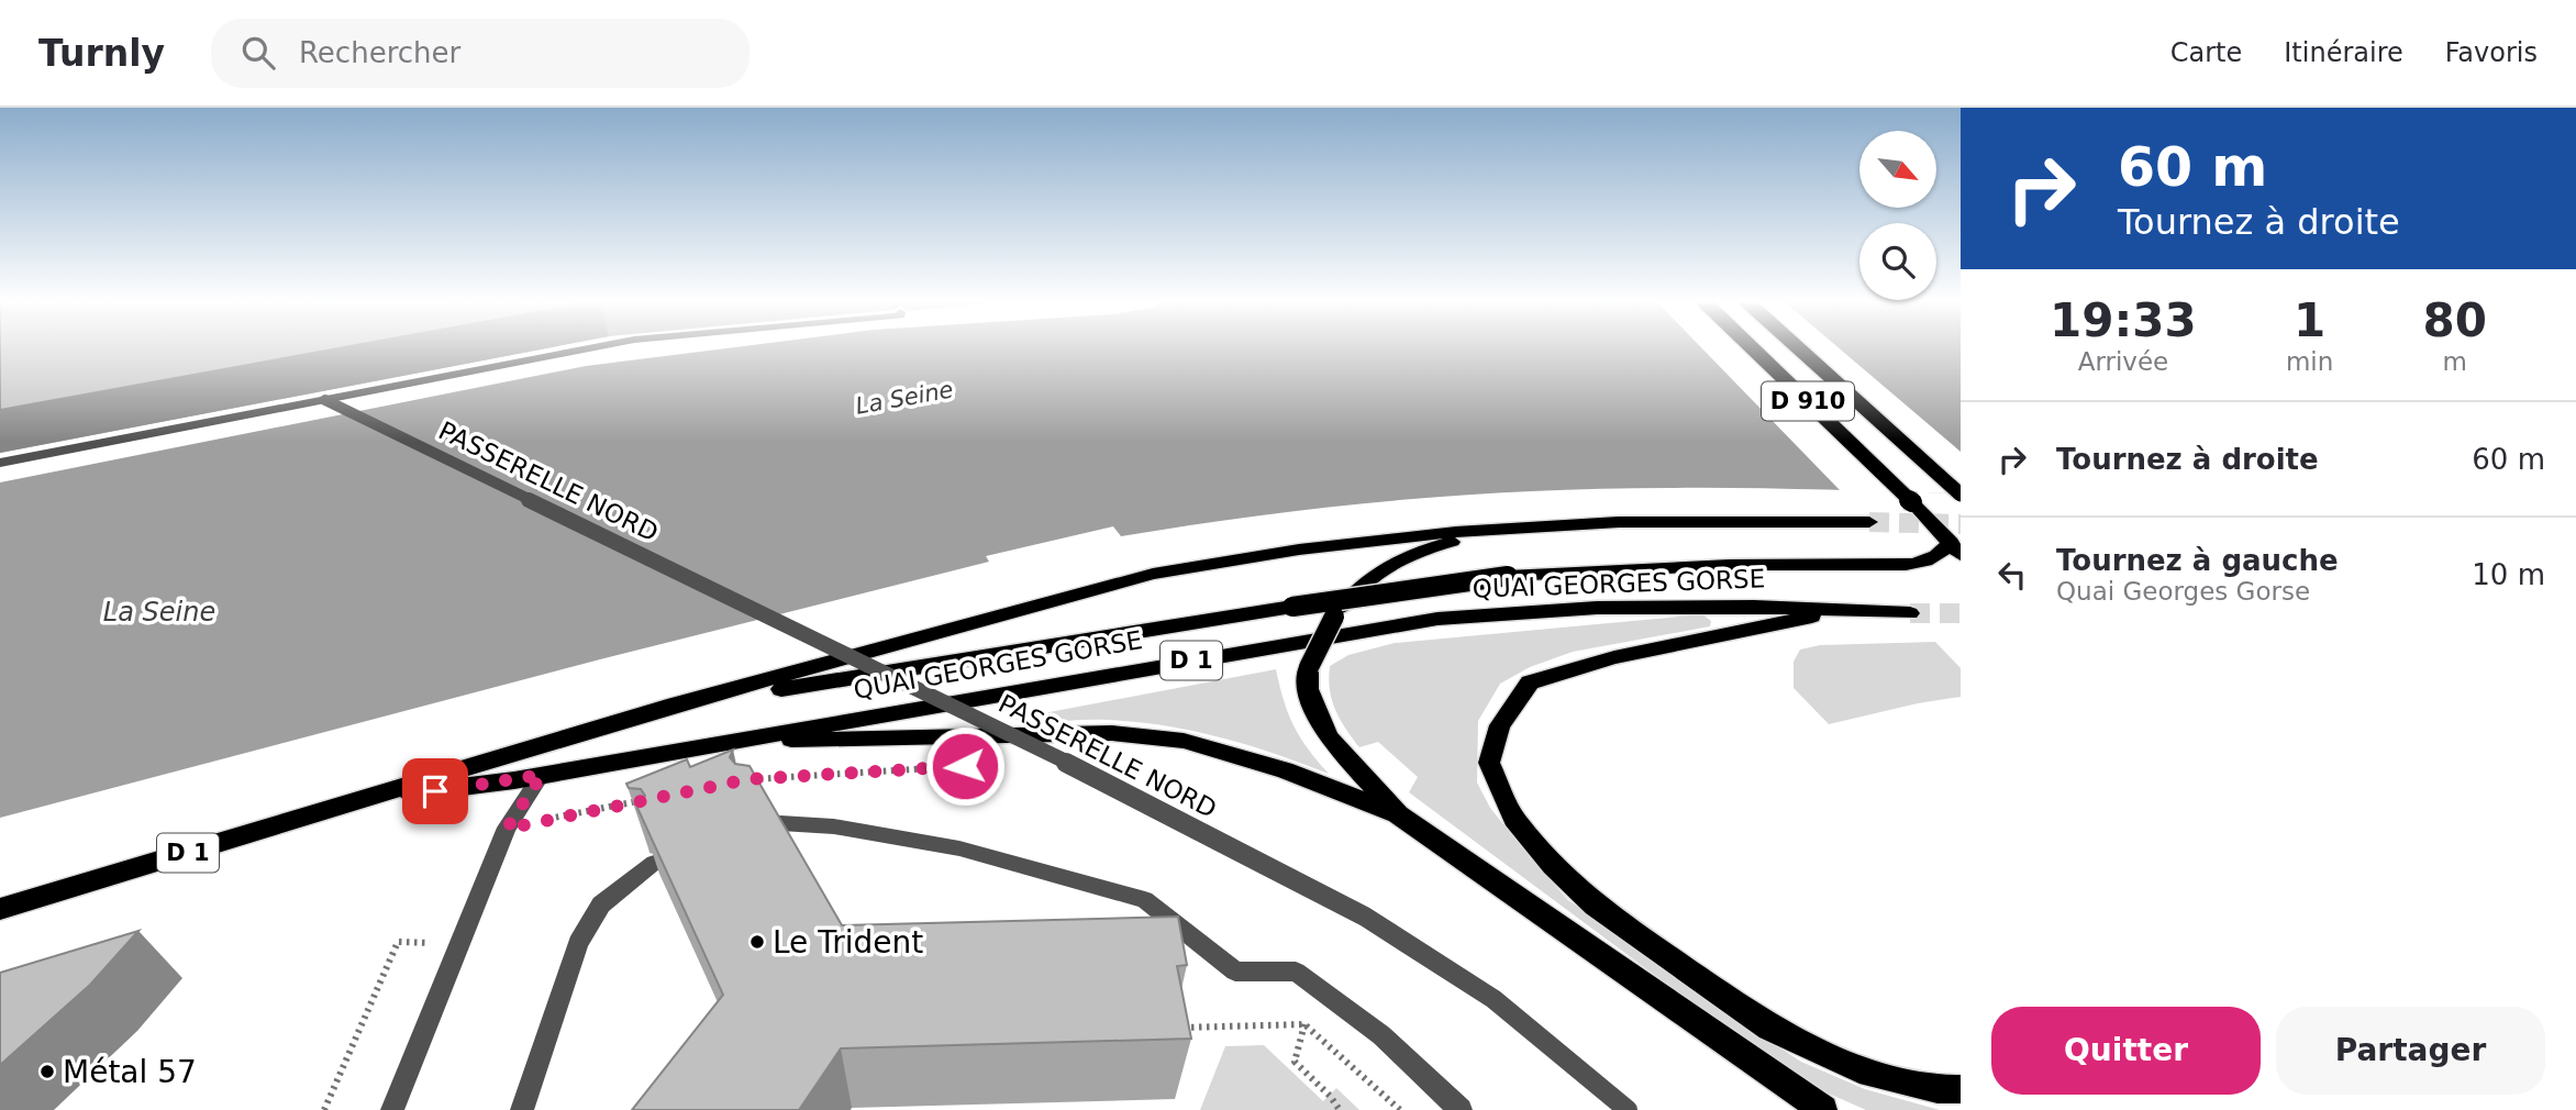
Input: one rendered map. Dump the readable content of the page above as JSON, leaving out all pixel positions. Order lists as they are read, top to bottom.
{
  "streets": {
    "main road": ["D 910", "QUAI GEORGES GORSE", "D 1"],
    "street": ["PASSERELLE NORD"]
  },
  "crossings": [
    ["D 910", "D 1"],
    ["QUAI GEORGES GORSE", "D 1"]
  ],
  "water": ["La Seine"],
  "places": ["Le Trident", "Métal 57"],
  "north": "bottom right",
  "page": {
    "header": "Turnly",
    "search": "Rechercher",
    "nav": ["Carte", "Itinéraire", "Favoris"],
    "turn": ["60 m", "Tournez à droite"],
    "eta": [
      "19:33",
      "Arrivée",
      "1",
      "min",
      "80",
      "m"
    ],
    "list": [
      {
        "name": "Tournez à droite",
        "value": "60 m"
      },
      {
        "name": "Tournez à gauche",
        "note": "Quai Georges Gorse",
        "value": "10 m"
      }
    ],
    "buttons": ["Quitter", "Partager"]
  }
}
